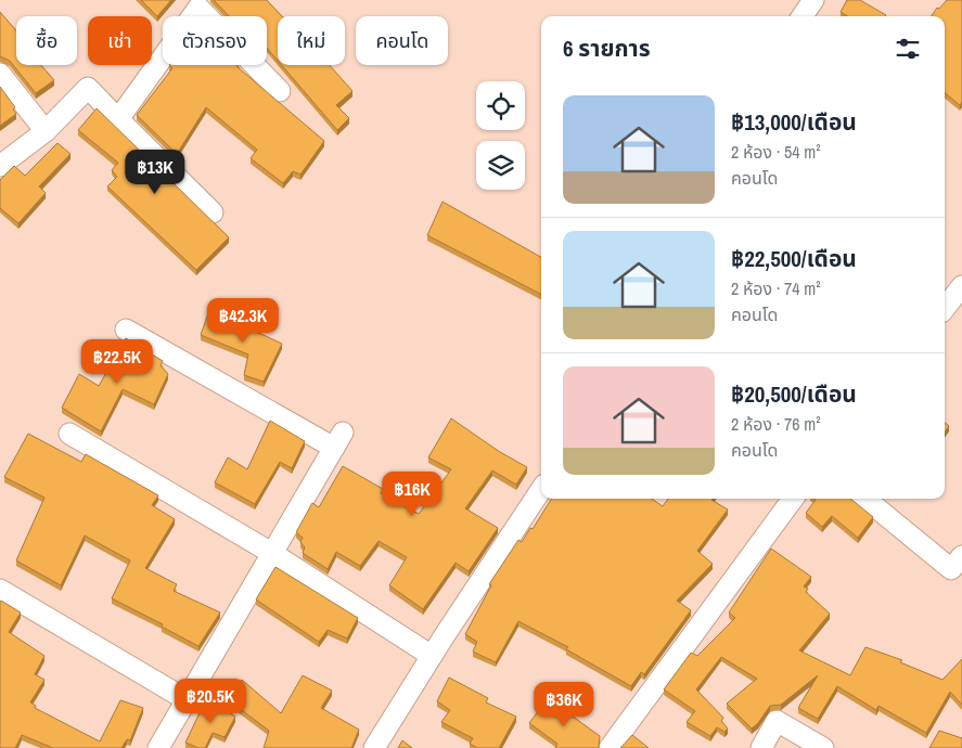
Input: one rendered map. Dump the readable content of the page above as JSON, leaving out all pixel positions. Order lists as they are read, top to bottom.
{
  "page": {
    "chip": [
      "ซื้อ",
      "เช่า",
      "ตัวกรอง",
      "ใหม่",
      "คอนโด"
    ],
    "heading": "6 รายการ",
    "list": [
      {
        "name": "฿13,000/เดือน",
        "note": "2 ห้อง · 54 m² · คอนโด"
      },
      {
        "name": "฿22,500/เดือน",
        "note": "2 ห้อง · 74 m² · คอนโด"
      },
      {
        "name": "฿20,500/เดือน",
        "note": "2 ห้อง · 76 m² · คอนโด"
      }
    ],
    "price": [
      "฿13K",
      "฿42.3K",
      "฿22.5K",
      "฿16K",
      "฿20.5K",
      "฿36K"
    ]
  }
}
